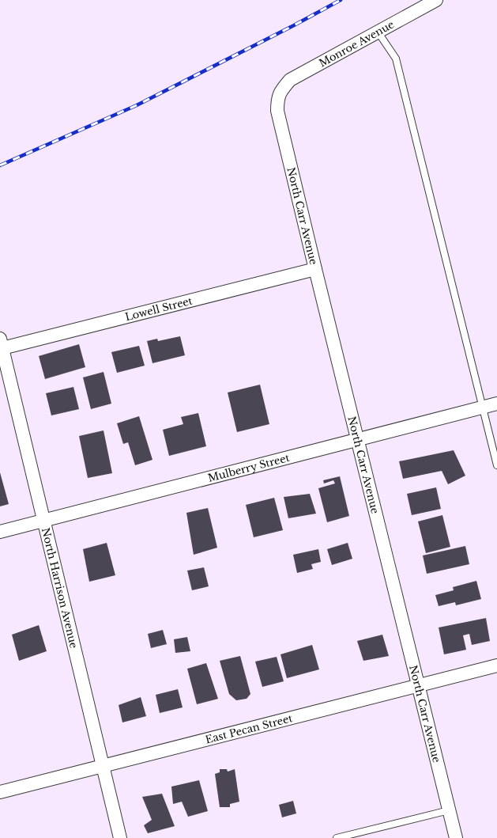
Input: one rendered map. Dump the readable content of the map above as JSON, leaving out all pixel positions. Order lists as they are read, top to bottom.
{
  "streets": {
    "street": [
      "Monroe Avenue",
      "North Carr Avenue",
      "Lowell Street",
      "Mulberry Street",
      "North Harrison Avenue",
      "East Pecan Street"
    ]
  },
  "crossings": [
    ["Monroe Avenue", "North Carr Avenue"],
    ["North Carr Avenue", "Lowell Street"],
    ["North Carr Avenue", "Mulberry Street"],
    ["North Carr Avenue", "East Pecan Street"],
    ["Lowell Street", "North Harrison Avenue"],
    ["Mulberry Street", "North Harrison Avenue"],
    ["North Harrison Avenue", "East Pecan Street"]
  ]
}
